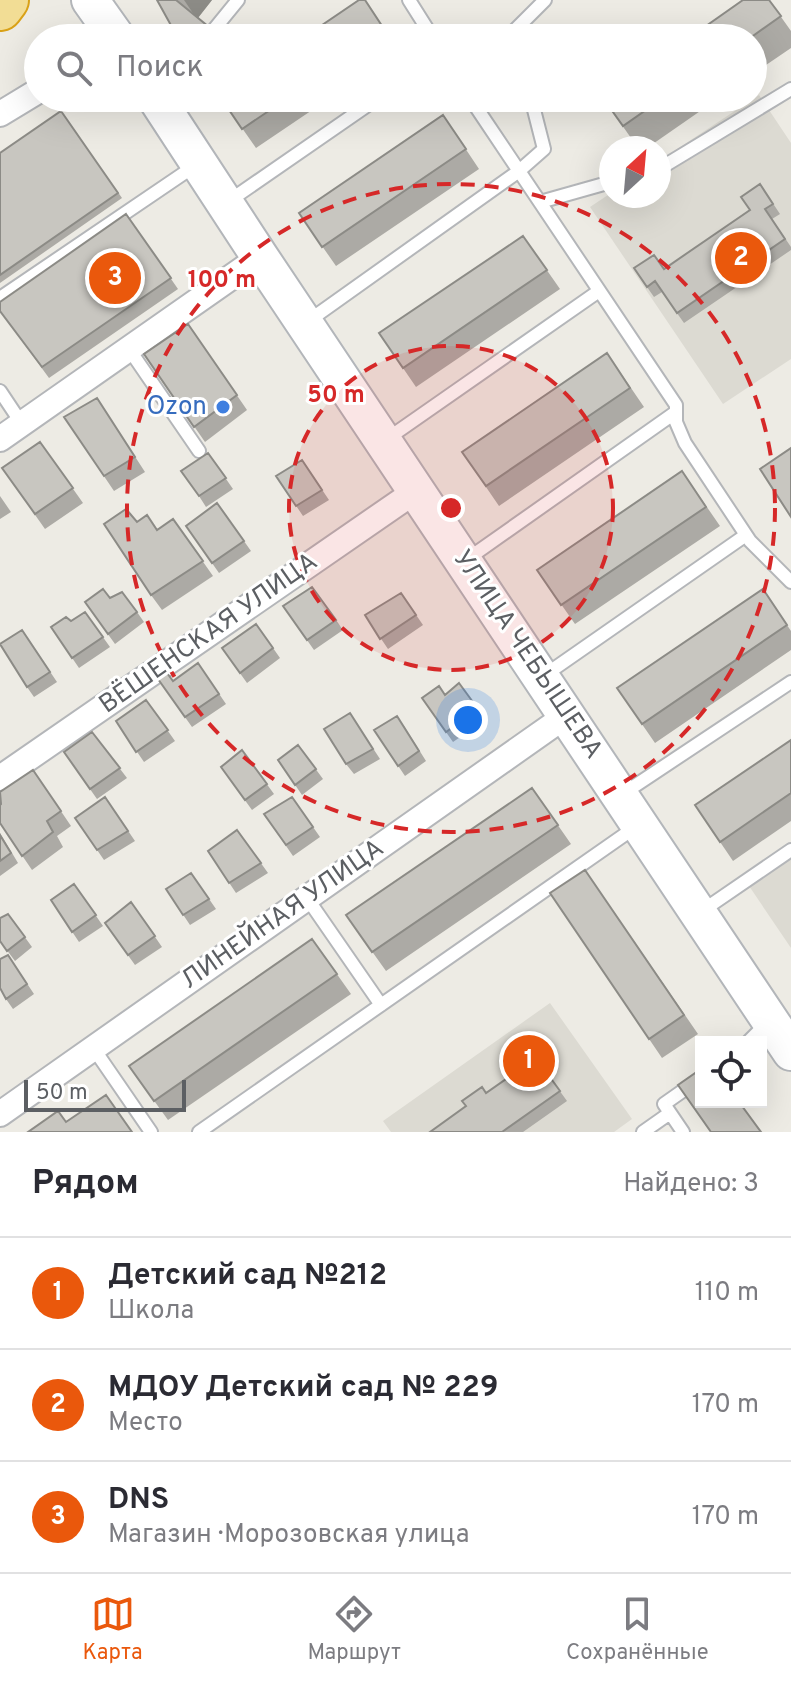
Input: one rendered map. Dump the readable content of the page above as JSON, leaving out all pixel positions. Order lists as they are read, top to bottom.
{
  "streets": {
    "street": ["ВЁШЕНСКАЯ УЛИЦА", "УЛИЦА ЧЕБЫШЕВА", "ЛИНЕЙНАЯ УЛИЦА"]
  },
  "crossings": [
    ["ВЁШЕНСКАЯ УЛИЦА", "УЛИЦА ЧЕБЫШЕВА"],
    ["УЛИЦА ЧЕБЫШЕВА", "ЛИНЕЙНАЯ УЛИЦА"]
  ],
  "places": ["Ozon"],
  "scale_bar": "50 m",
  "north": "top right",
  "page": {
    "search": "Поиск",
    "pins": ["2", "3", "1"],
    "scale": "50 m",
    "heading": ["Рядом", "Найдено: 3"],
    "list": [
      {
        "mark": "1",
        "name": "Детский сад №212",
        "note": "Школа",
        "value": "110 m"
      },
      {
        "mark": "2",
        "name": "МДОУ Детский сад № 229",
        "note": "Место",
        "value": "170 m"
      },
      {
        "mark": "3",
        "name": "DNS",
        "note": "Магазин · Морозовская улица",
        "value": "170 m"
      }
    ],
    "nav": ["Карта", "Маршрут", "Сохранённые"]
  },
  "rings": ["100 m", "50 m"]
}
